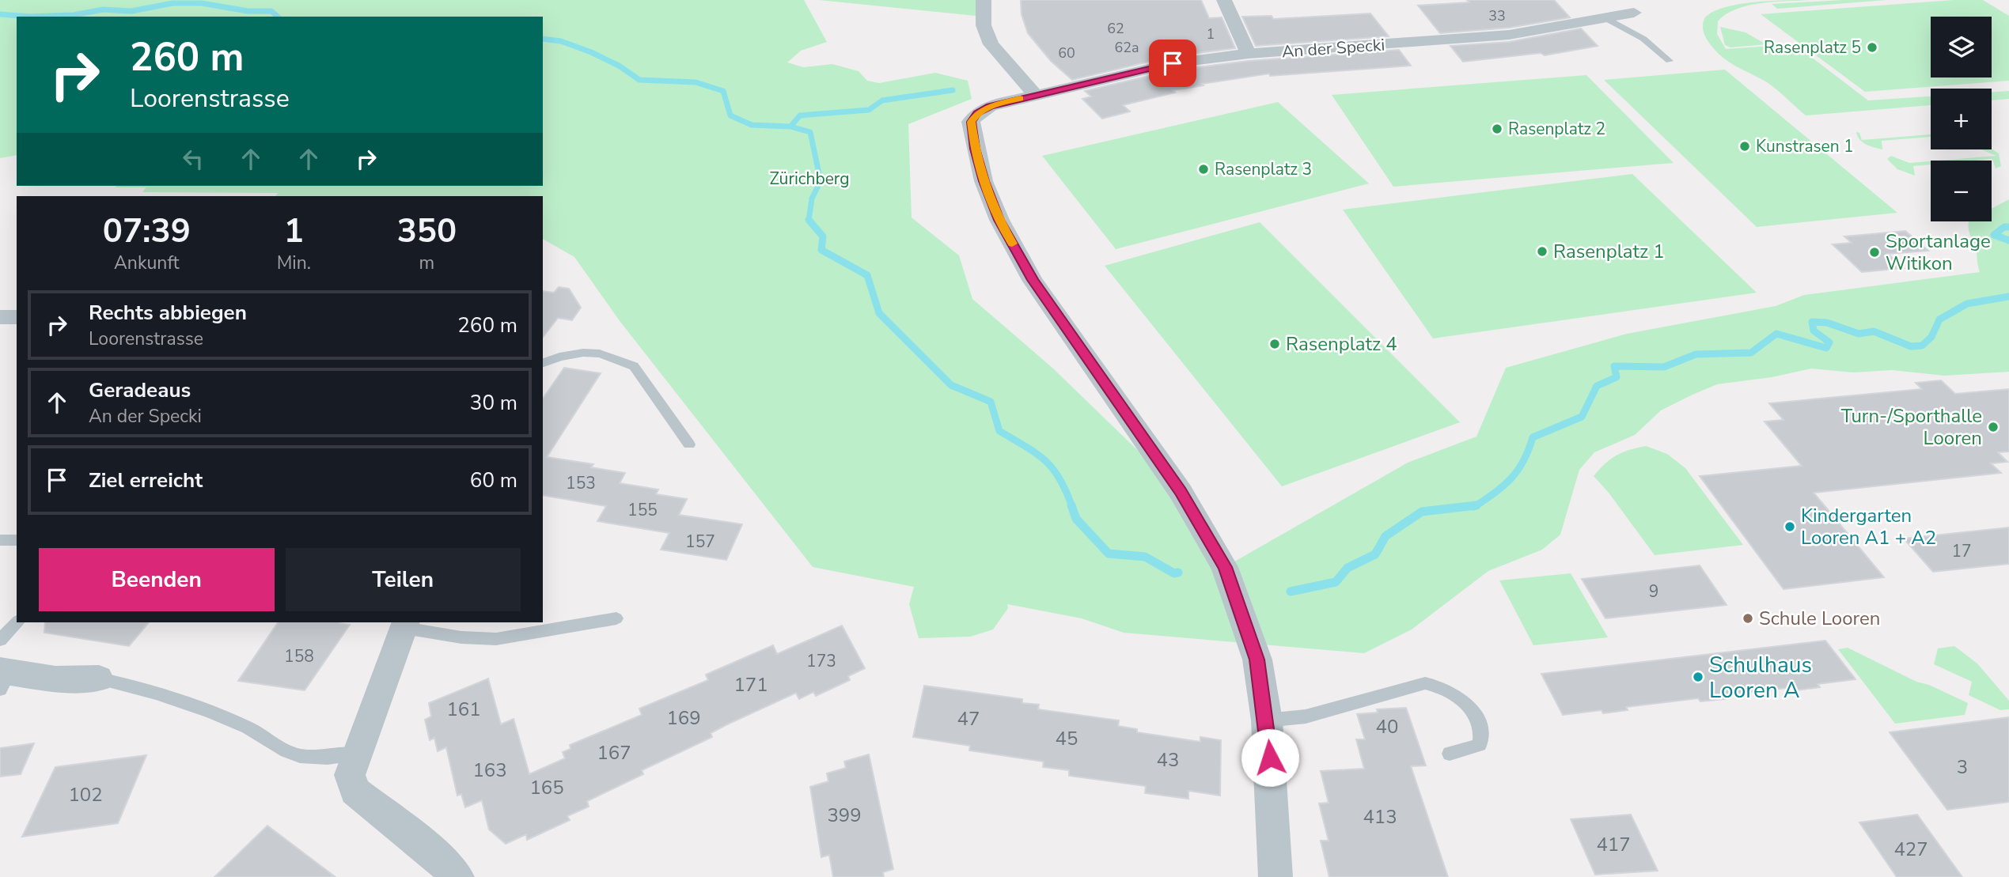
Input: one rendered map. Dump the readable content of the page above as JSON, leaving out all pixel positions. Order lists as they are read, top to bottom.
{
  "streets": {
    "street": ["An der Specki"]
  },
  "parks": ["Zürichberg"],
  "places": [
    "Rasenplatz 5",
    "Rasenplatz 2",
    "Kunstrasen 1",
    "Rasenplatz 3",
    "Rasenplatz 1",
    "Sportanlage Witikon",
    "Rasenplatz 4",
    "Turn-/Sporthalle Looren",
    "Kindergarten Looren A1 + A2",
    "Schule Looren",
    "Schulhaus Looren A"
  ],
  "house_numbers": [
    "33",
    "62",
    "1",
    "62a",
    "60",
    "153",
    "155",
    "157",
    "17",
    "9",
    "158",
    "173",
    "171",
    "161",
    "169",
    "47",
    "40",
    "45",
    "167",
    "43",
    "3",
    "163",
    "165",
    "102",
    "399",
    "413",
    "417",
    "427"
  ],
  "page": {
    "map_buttons": ["+", "−"],
    "turn": ["260 m", "Loorenstrasse"],
    "eta": [
      "07:39",
      "Ankunft",
      "1",
      "Min.",
      "350",
      "m"
    ],
    "list": [
      {
        "name": "Rechts abbiegen",
        "note": "Loorenstrasse",
        "value": "260 m"
      },
      {
        "name": "Geradeaus",
        "note": "An der Specki",
        "value": "30 m"
      },
      {
        "name": "Ziel erreicht",
        "value": "60 m"
      }
    ],
    "buttons": ["Beenden", "Teilen"]
  }
}
